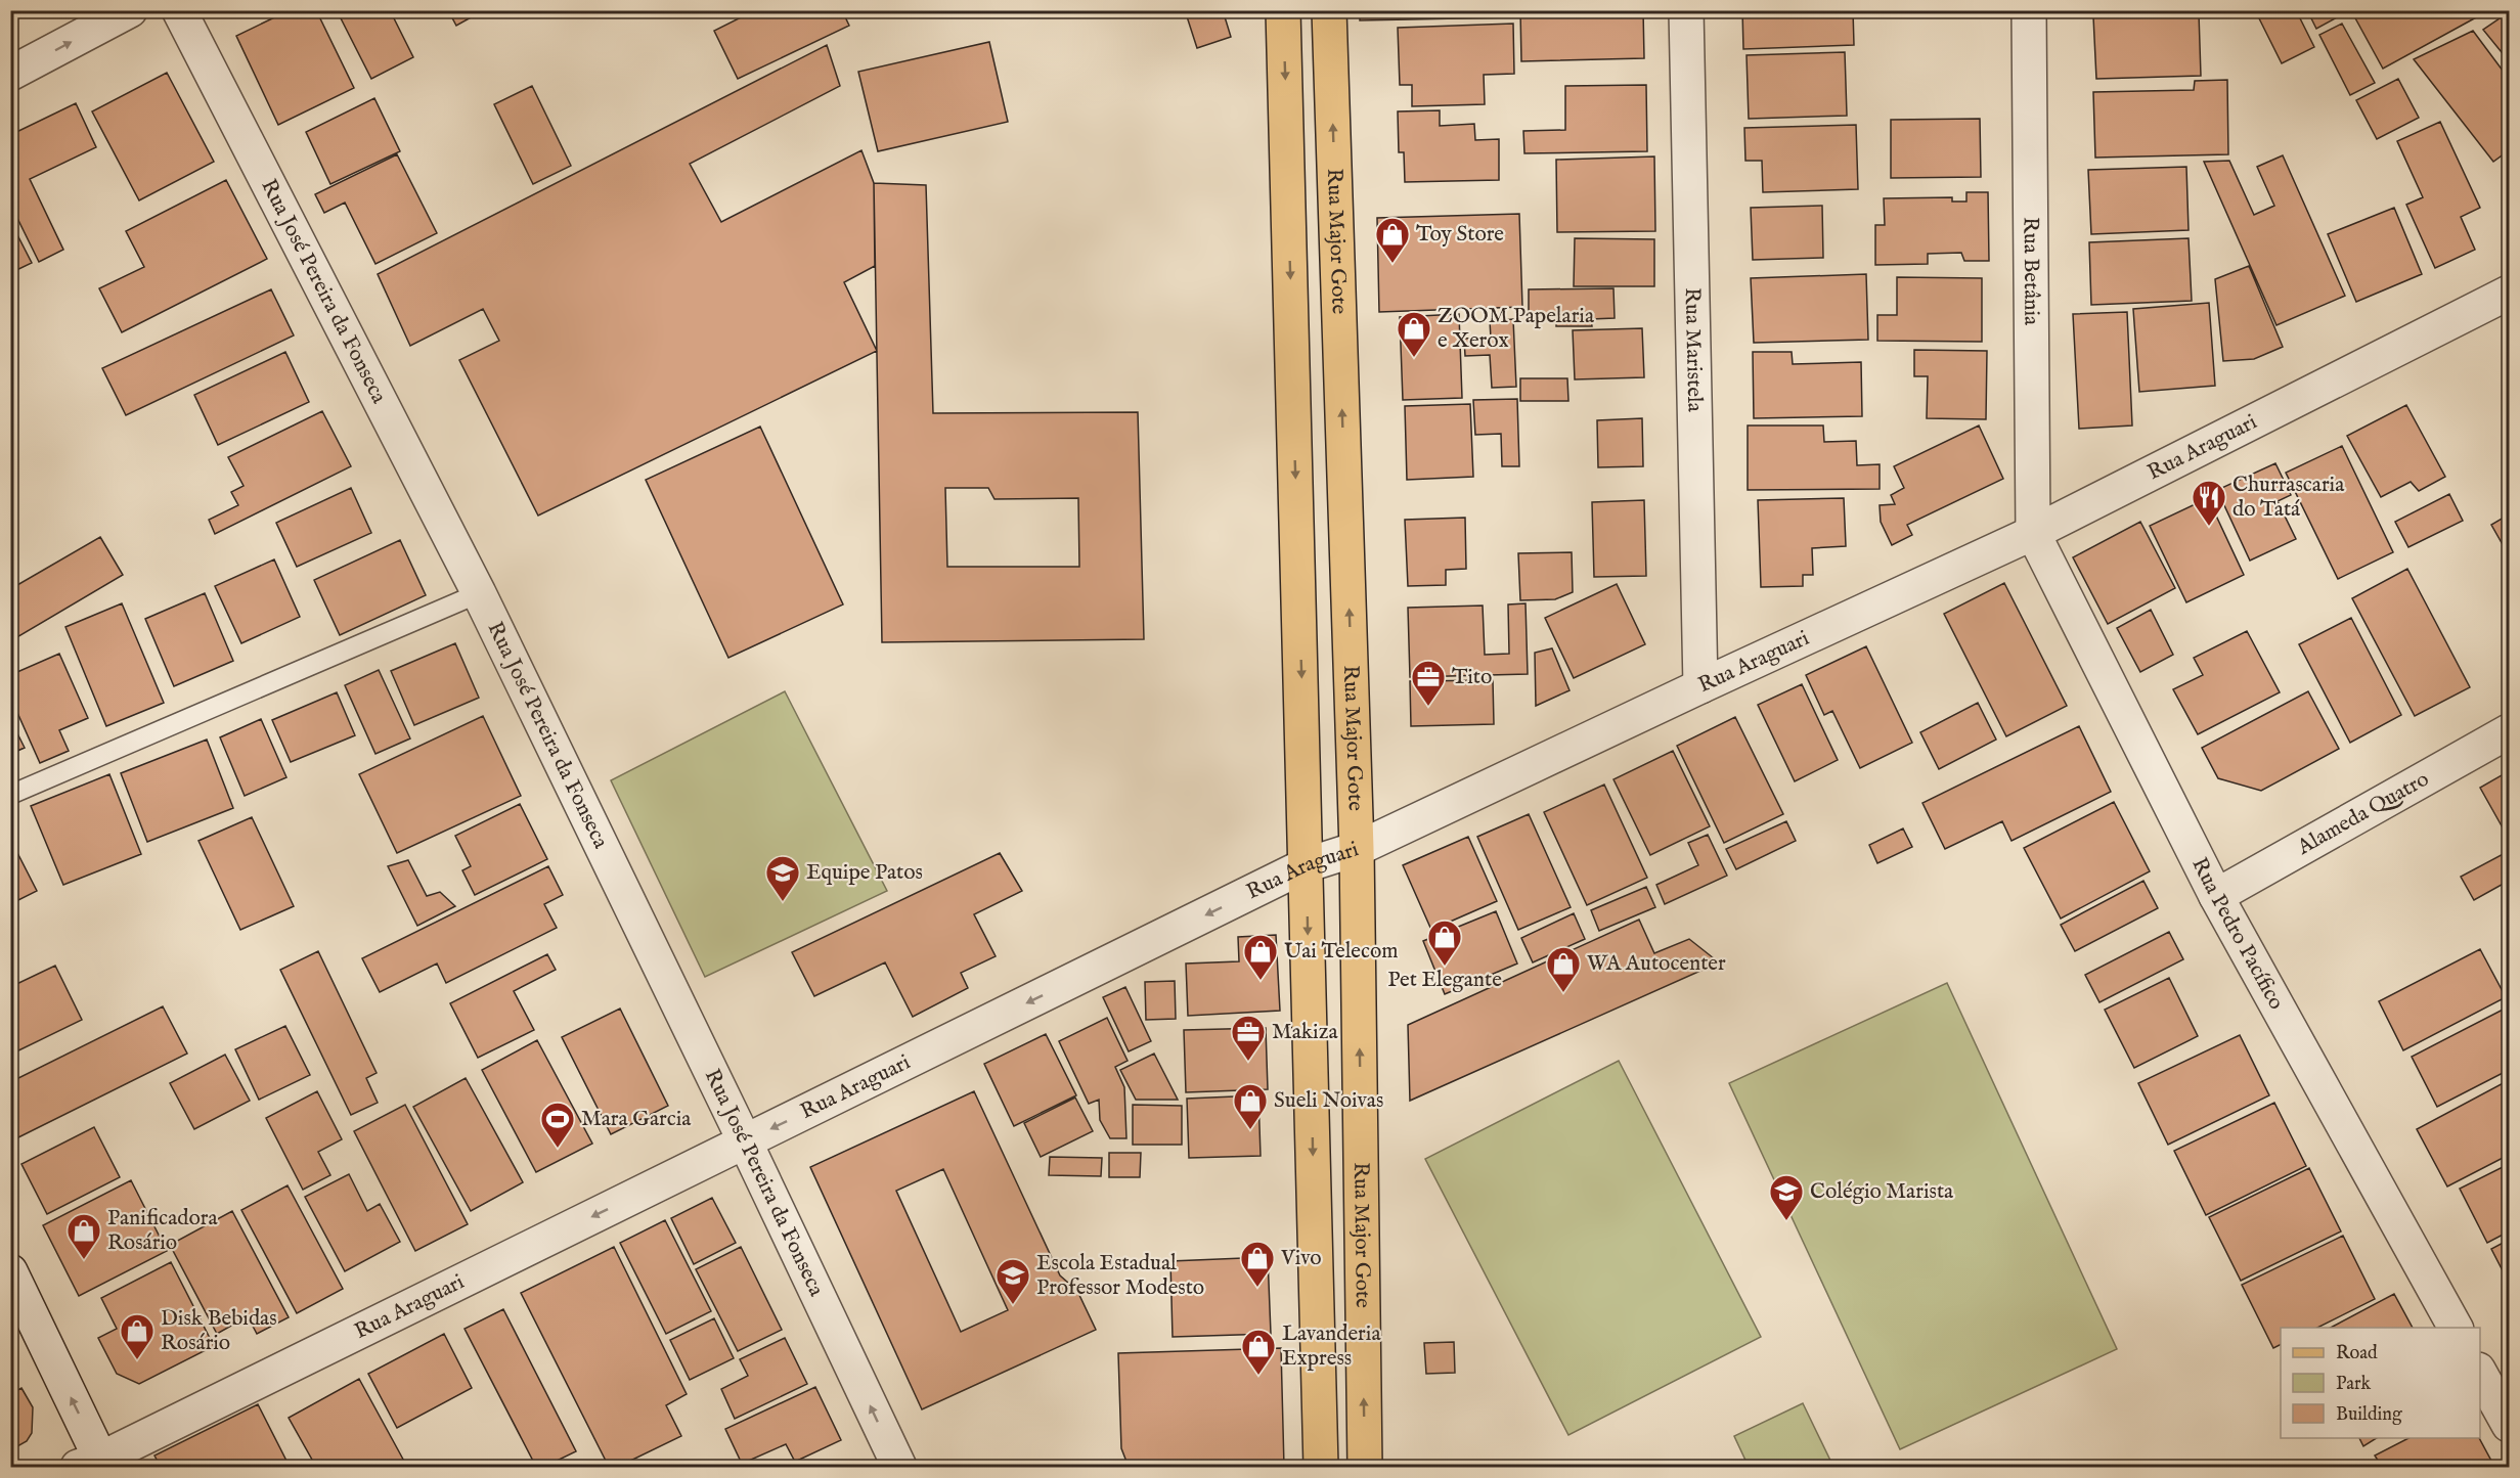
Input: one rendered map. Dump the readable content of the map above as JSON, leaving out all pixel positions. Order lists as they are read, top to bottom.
{
  "streets": {
    "main road": ["Rua Major Gote"],
    "street": [
      "Rua Betânia",
      "Rua José Pereira da Fonseca",
      "Rua Maristela",
      "Rua Araguari",
      "Alameda Quatro",
      "Rua Pedro Pacífico"
    ]
  },
  "crossings": [
    ["Rua Major Gote", "Rua Araguari"],
    ["Rua Betânia", "Rua Araguari"],
    ["Rua Betânia", "Rua Pedro Pacífico"],
    ["Rua José Pereira da Fonseca", "Rua Araguari"],
    ["Rua Maristela", "Rua Araguari"],
    ["Rua Araguari", "Rua Pedro Pacífico"],
    ["Alameda Quatro", "Rua Pedro Pacífico"]
  ],
  "one_way": ["Rua Araguari"],
  "places": {
    "shop": [
      "Toy Store",
      "ZOOM Papelaria e Xerox",
      "Pet Elegante",
      "Uai Telecom",
      "WA Autocenter",
      "Sueli Noivas",
      "Panificadora Rosário",
      "Vivo",
      "Disk Bebidas Rosário",
      "Lavanderia Express"
    ],
    "restaurant": ["Churrascaria do Tatá"],
    "office": ["Tito", "Makiza"],
    "school or university": ["Equipe Patos", "Colégio Marista", "Escola Estadual Professor Modesto"],
    "sports": ["Mara Garcia"]
  },
  "legend": ["Road", "Park", "Building"]
}
